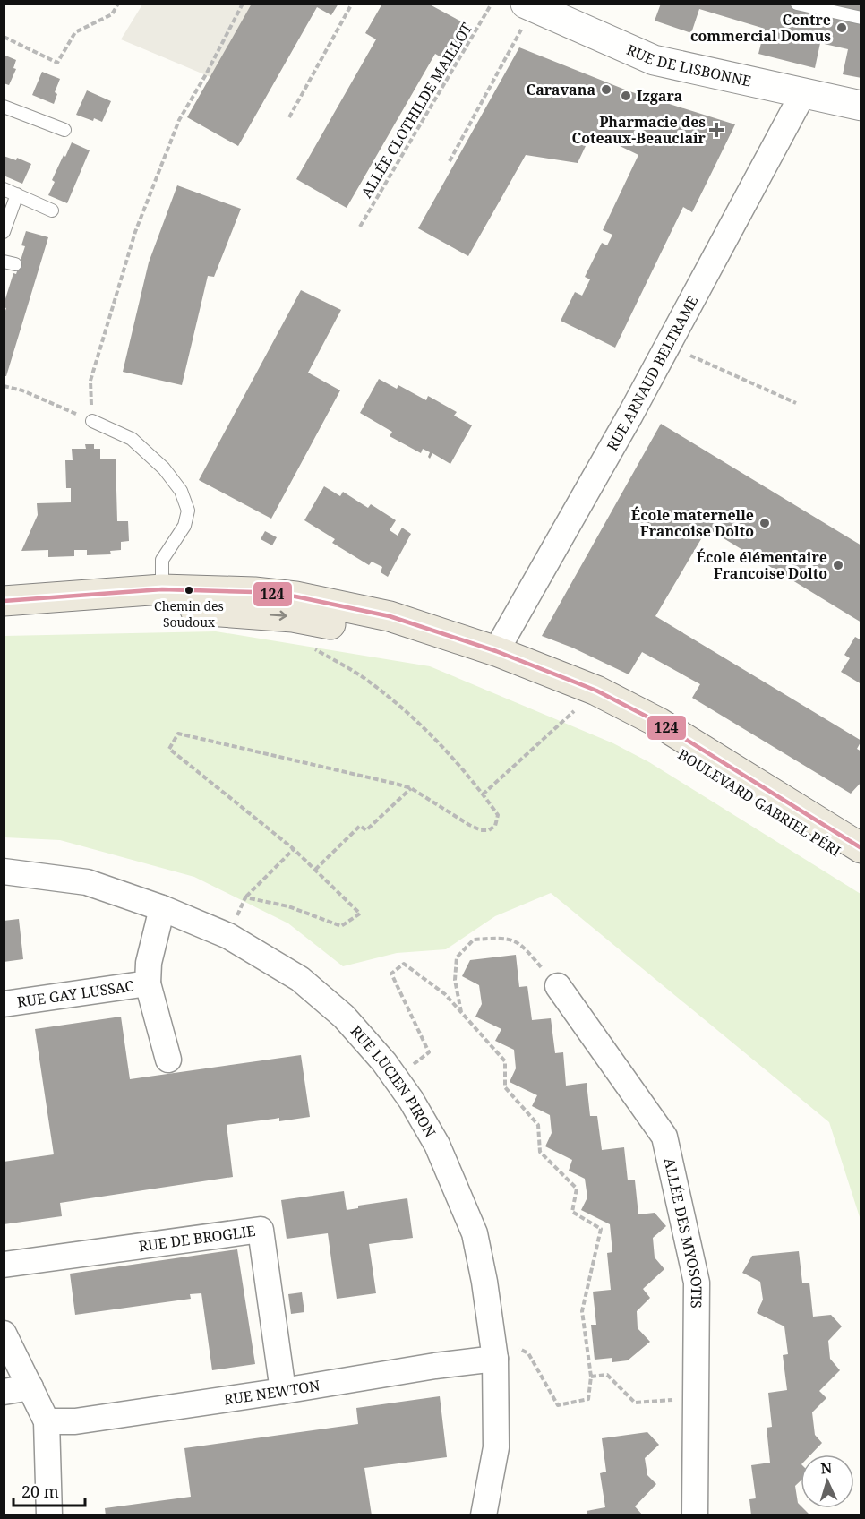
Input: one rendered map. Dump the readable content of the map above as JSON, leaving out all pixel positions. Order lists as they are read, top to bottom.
{
  "streets": {
    "main road": ["BOULEVARD GABRIEL PÉRI"],
    "street": [
      "RUE DE LISBONNE",
      "RUE ARNAUD BELTRAME",
      "RUE GAY LUSSAC",
      "RUE LUCIEN PIRON",
      "ALLÉE DES MYOSOTIS",
      "RUE DE BROGLIE",
      "RUE NEWTON"
    ],
    "path": ["ALLÉE CLOTHILDE MAILLOT"]
  },
  "crossings": [
    ["RUE DE LISBONNE", "RUE ARNAUD BELTRAME"],
    ["RUE ARNAUD BELTRAME", "BOULEVARD GABRIEL PÉRI"],
    ["RUE GAY LUSSAC", "RUE LUCIEN PIRON"],
    ["RUE LUCIEN PIRON", "RUE NEWTON"],
    ["RUE DE BROGLIE", "RUE NEWTON"]
  ],
  "places": {
    "other": [
      "Centre commercial Domus",
      "Caravana",
      "Izgara",
      "École maternelle Francoise Dolto",
      "École élémentaire Francoise Dolto",
      "Chemin des Soudoux"
    ],
    "health": ["Pharmacie des Coteaux-Beauclair"]
  },
  "lines": ["transit line 124"],
  "scale_bar": "20 m",
  "north": "top"
}
